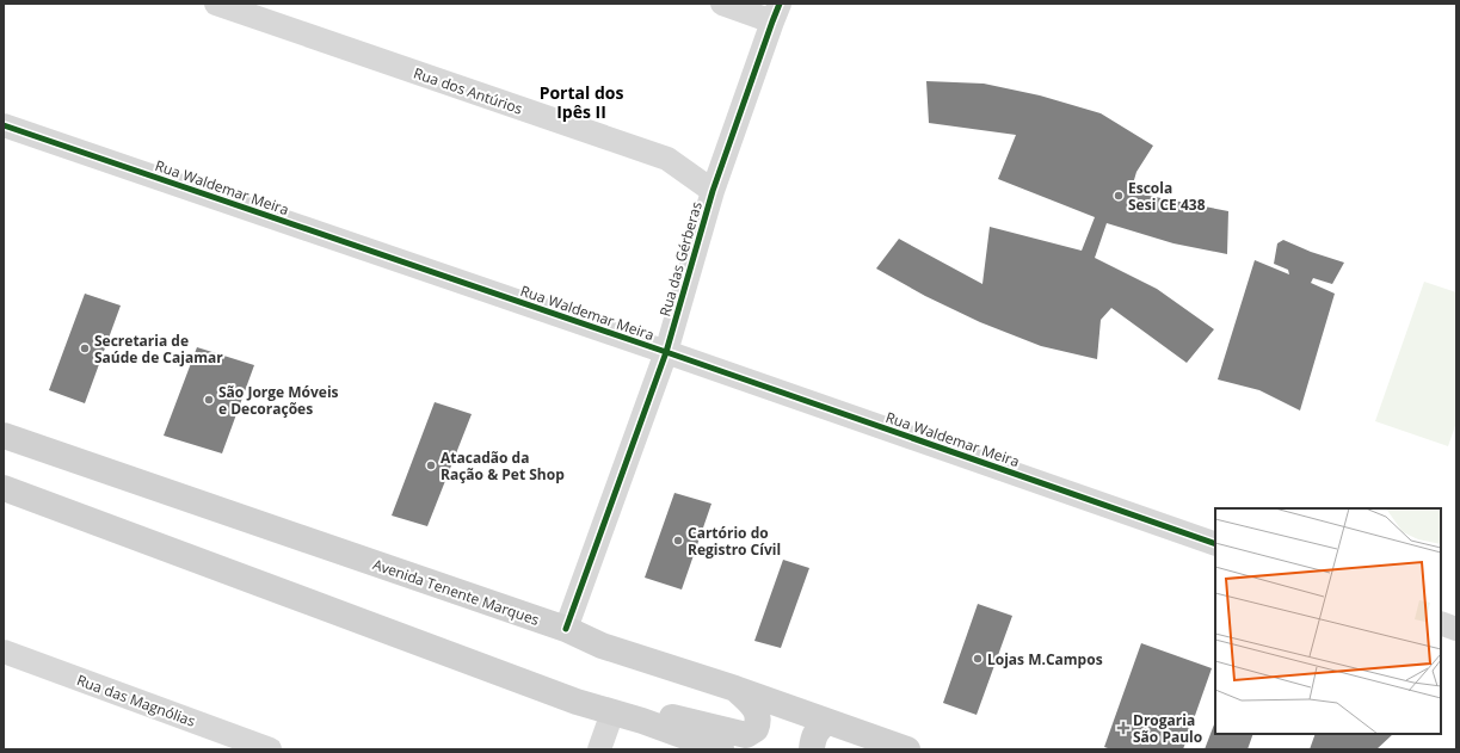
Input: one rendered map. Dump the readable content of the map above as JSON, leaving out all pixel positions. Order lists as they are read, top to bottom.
{
  "streets": {
    "main road": ["Avenida Tenente Marques"],
    "street": [
      "Rua dos Antúrios",
      "Rua Waldemar Meira",
      "Rua das Gérberas",
      "Rua das Magnólias"
    ]
  },
  "crossings": [
    ["Rua dos Antúrios", "Rua das Gérberas"],
    ["Rua Waldemar Meira", "Rua das Gérberas"],
    ["Rua das Gérberas", "Avenida Tenente Marques"]
  ],
  "districts": ["Portal dos Ipês II"],
  "places": {
    "other": [
      "Escola Sesi CE 438",
      "Secretaria de Saúde de Cajamar",
      "São Jorge Móveis e Decorações",
      "Atacadão da Ração & Pet Shop",
      "Cartório do Registro Cívil",
      "Lojas M.Campos"
    ],
    "health": ["Drogaria São Paulo"]
  }
}
